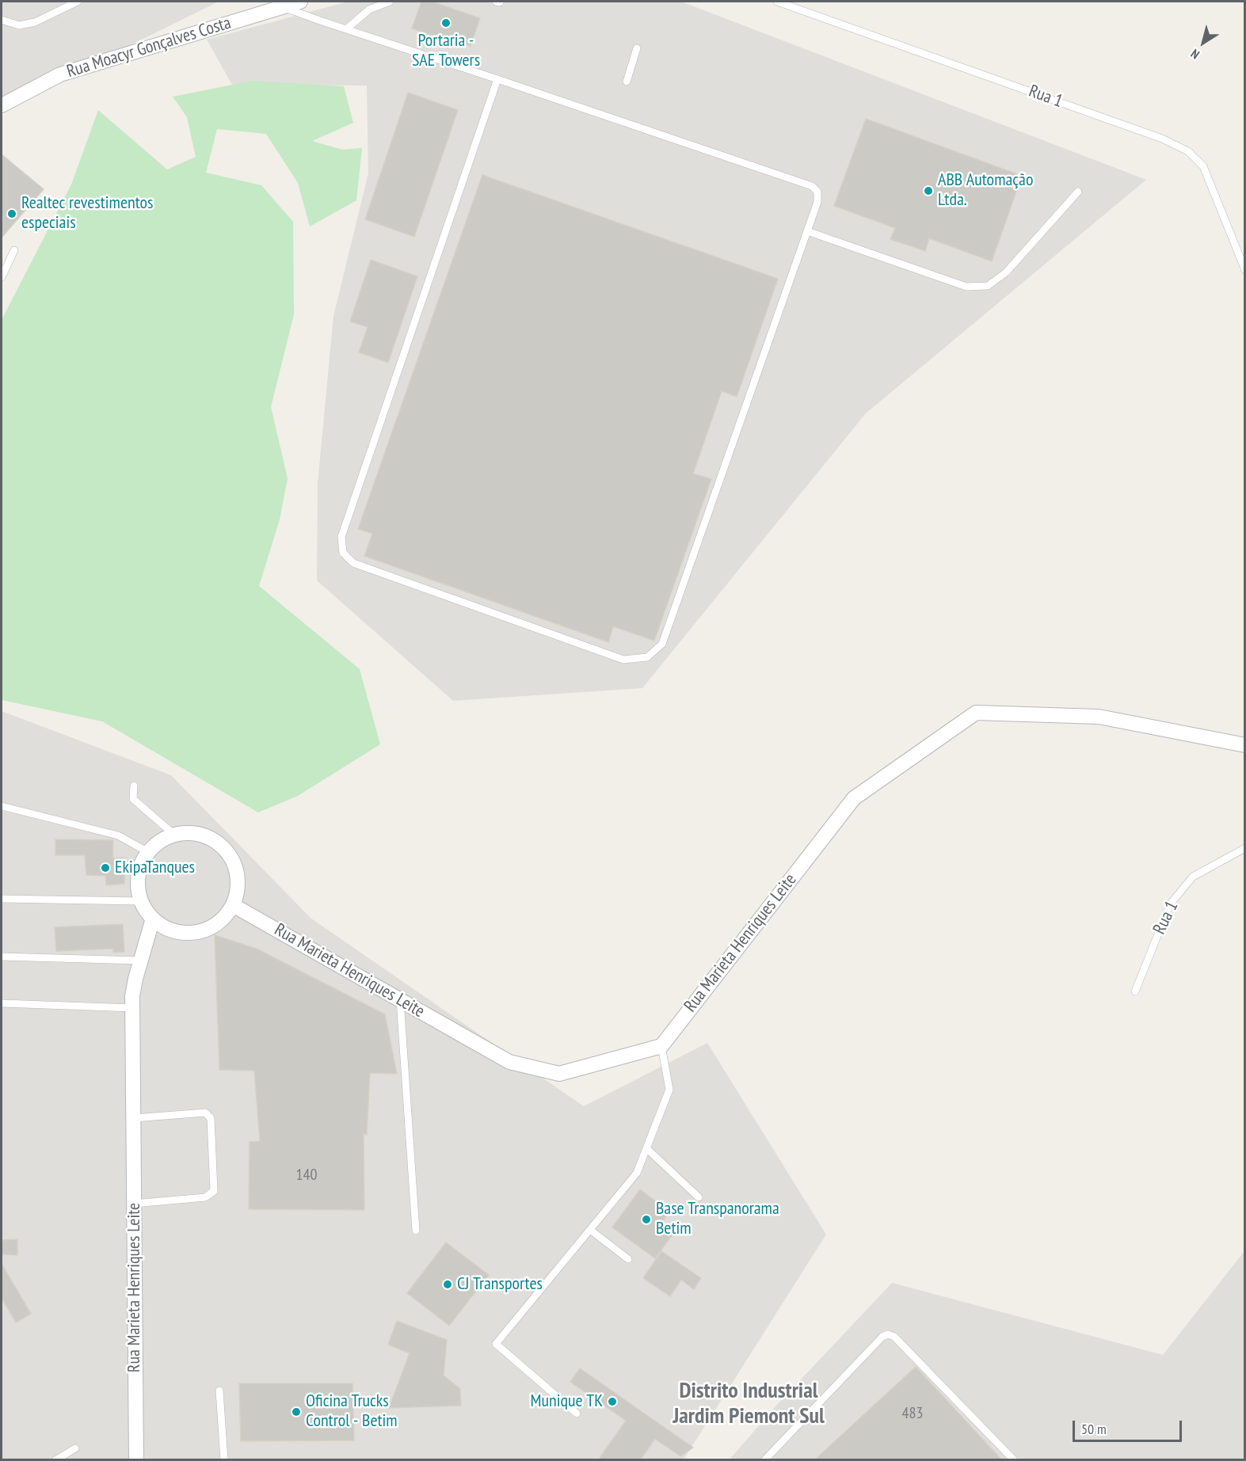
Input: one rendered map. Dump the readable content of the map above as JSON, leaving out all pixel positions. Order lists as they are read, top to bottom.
{
  "streets": {
    "street": ["Rua Moacyr Gonçalves Costa", "Rua Marieta Henriques Leite"],
    "lane": ["Rua 1"]
  },
  "districts": ["Distrito Industrial Jardim Piemont Sul"],
  "places": [
    "Portaria - SAE Towers",
    "ABB Automação Ltda.",
    "Realtec revestimentos especiais",
    "EkipaTanques",
    "Base Transpanorama Betim",
    "CJ Transportes",
    "Munique TK",
    "Oficina Trucks Control - Betim"
  ],
  "house_numbers": ["140", "483"],
  "scale_bar": "50 m",
  "north": "bottom left"
}
